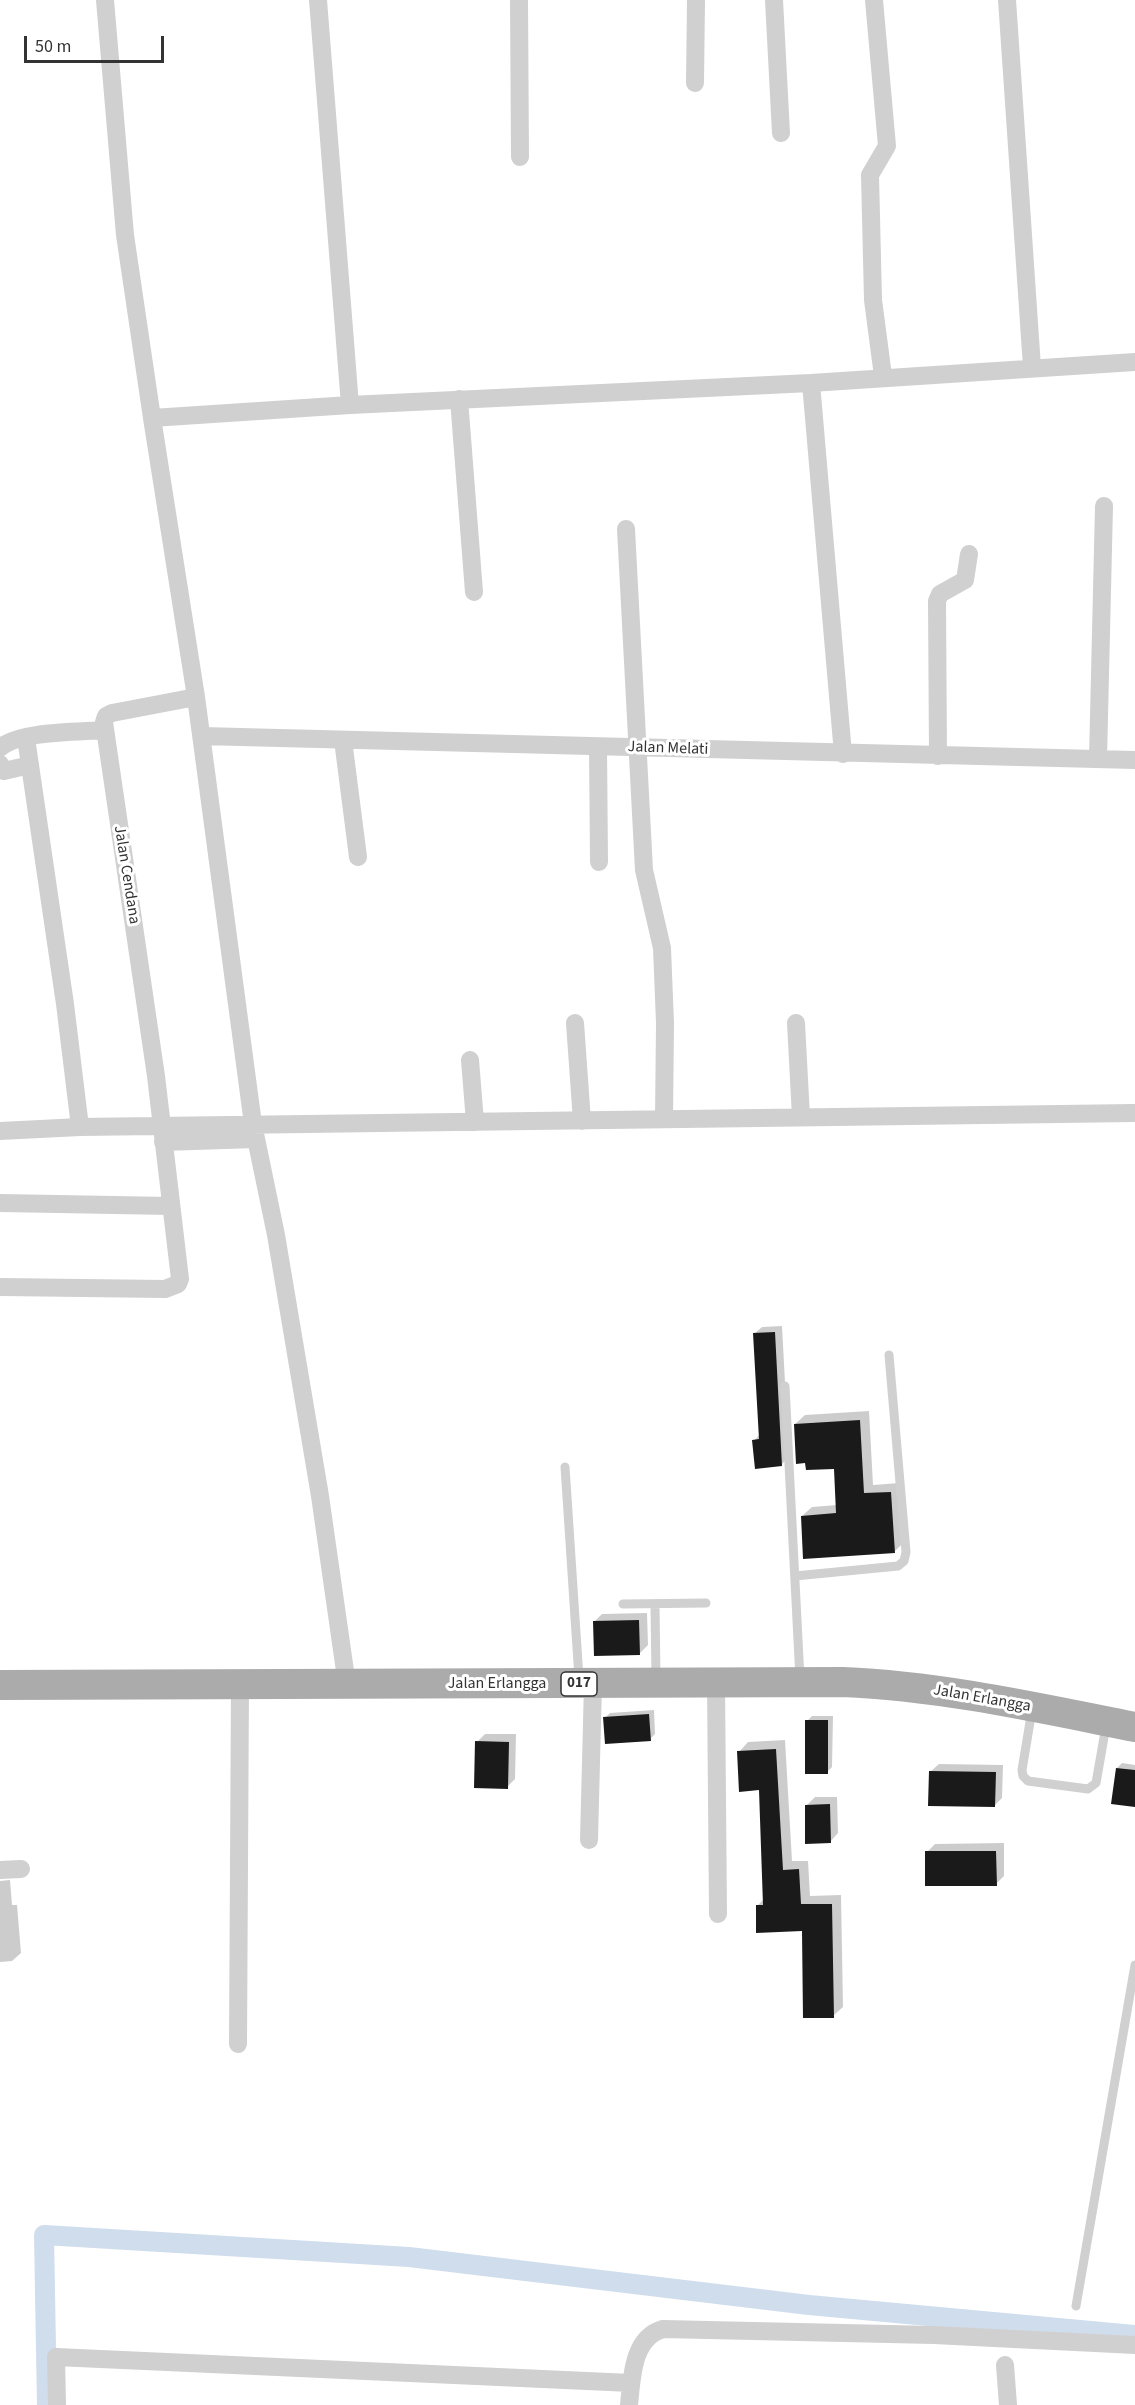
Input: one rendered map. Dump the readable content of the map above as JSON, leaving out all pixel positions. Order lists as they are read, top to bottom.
{
  "streets": {
    "main road": ["Jalan Erlangga", "017"],
    "street": ["Jalan Melati", "Jalan Cendana"]
  },
  "scale_bar": "50 m"
}
